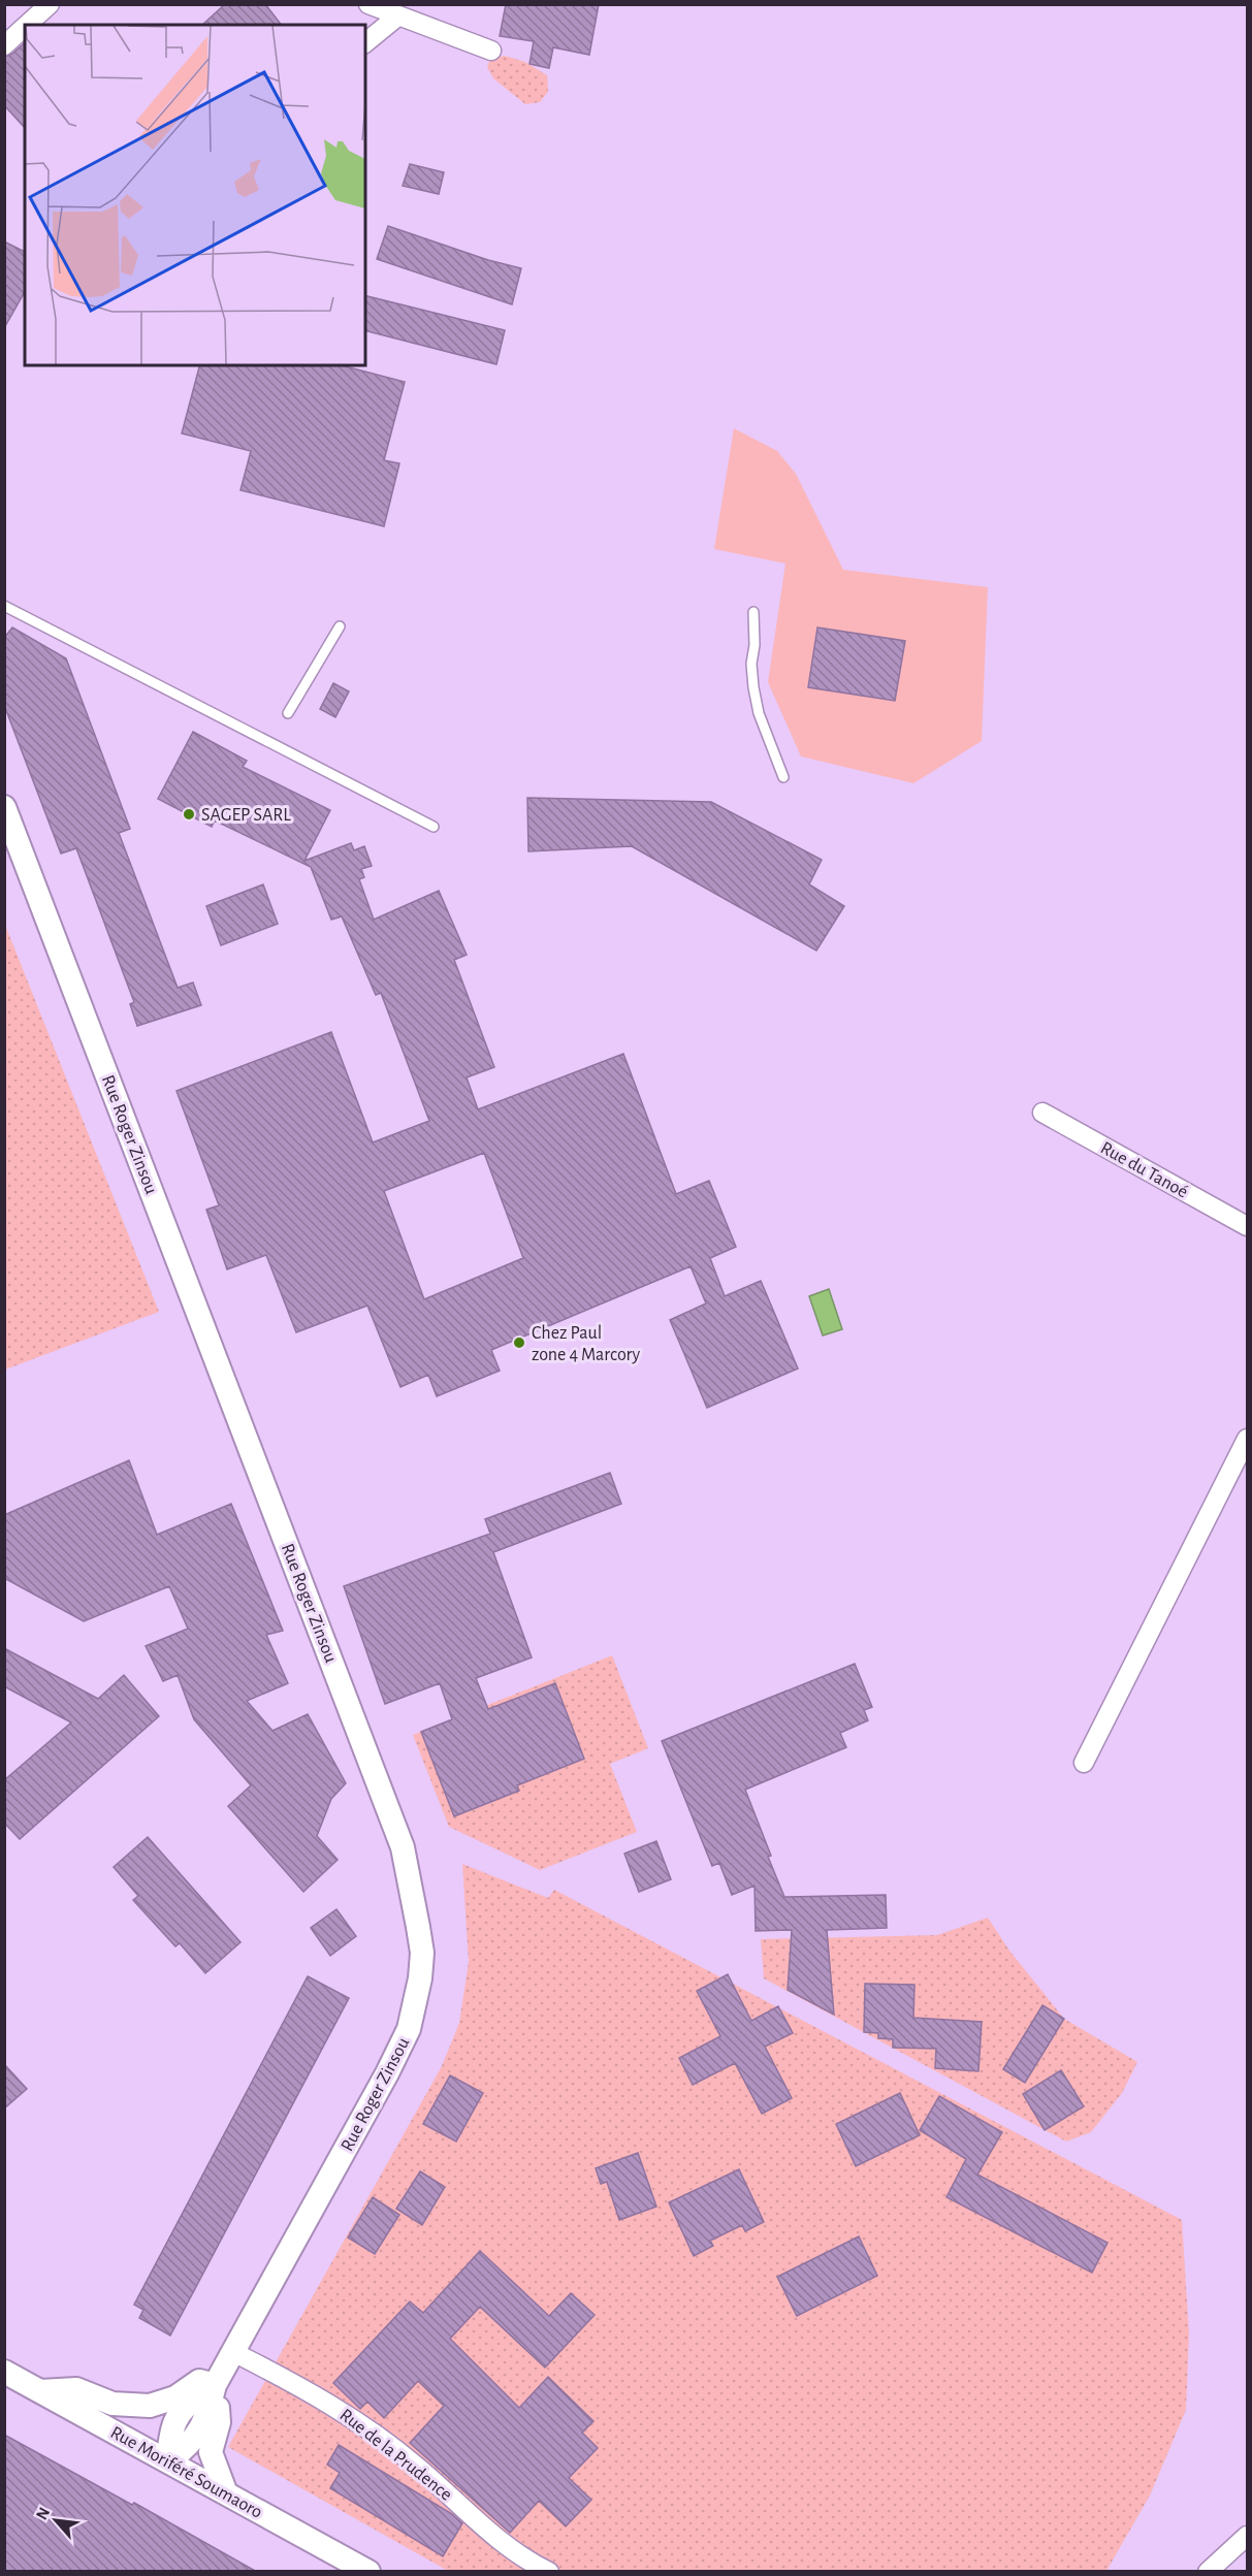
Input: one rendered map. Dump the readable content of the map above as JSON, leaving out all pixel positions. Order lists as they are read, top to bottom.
{
  "streets": {
    "street": [
      "Rue Roger Zinsou",
      "Rue du Tanoé",
      "Rue de la Prudence",
      "Rue Moriféré Soumaoro"
    ]
  },
  "crossings": [
    ["Rue Roger Zinsou", "Rue de la Prudence"],
    ["Rue Roger Zinsou", "Rue Moriféré Soumaoro"]
  ],
  "places": ["SAGEP SARL", "Chez Paul zone 4 Marcory"],
  "north": "top left"
}
